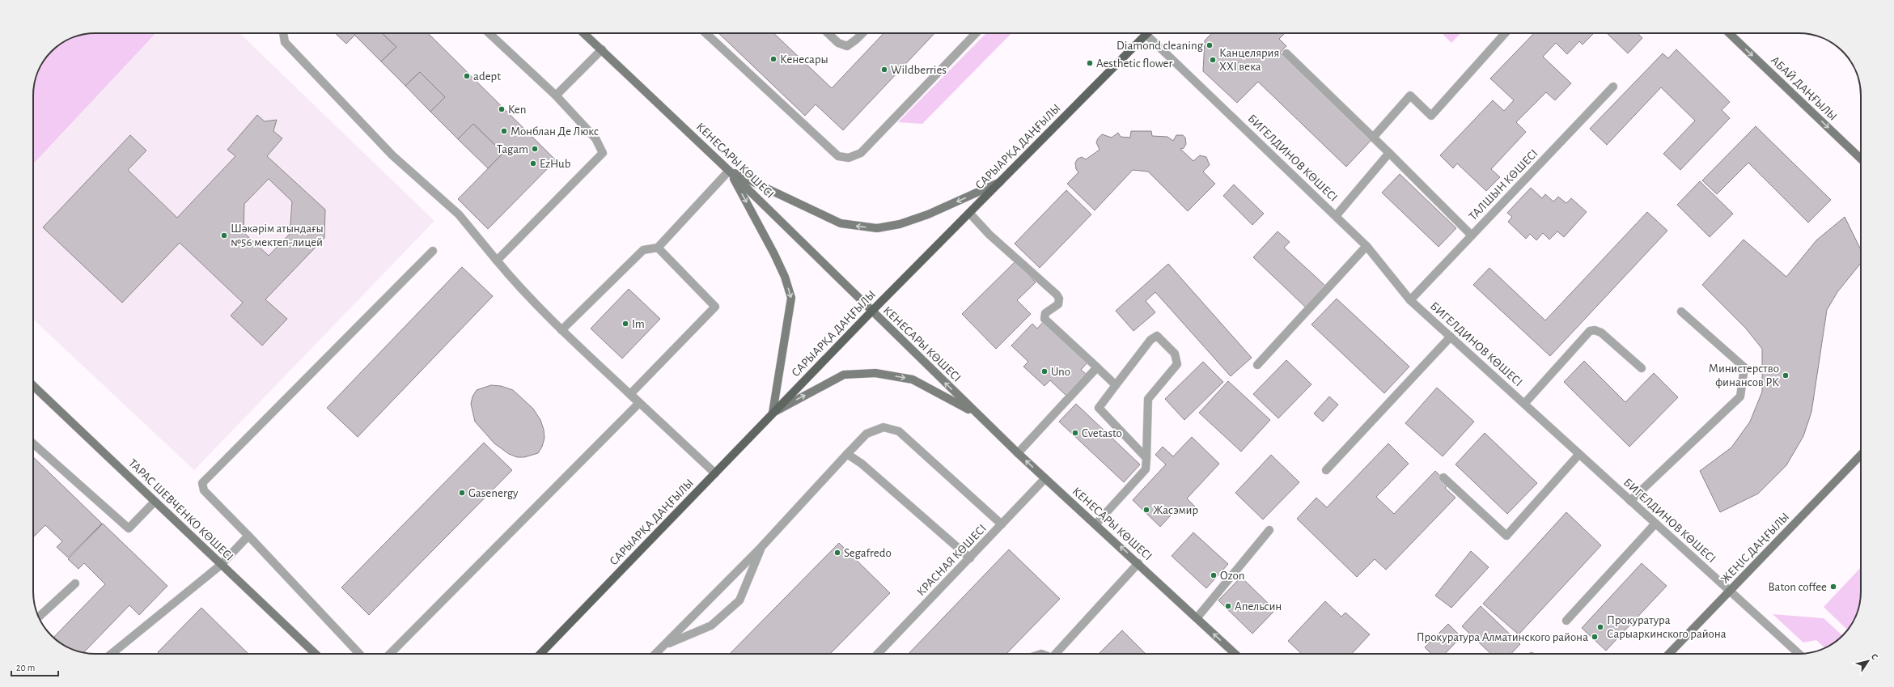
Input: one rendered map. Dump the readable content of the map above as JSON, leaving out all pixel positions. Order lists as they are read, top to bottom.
{
  "streets": {
    "main road": ["САРЫАРҚА ДАҢҒЫЛЫ"],
    "street": [
      "АБАЙ ДАҢҒЫЛЫ",
      "БИГЕЛДИНОВ КӨШЕСІ",
      "КЕНЕСАРЫ КӨШЕСІ",
      "ТАЛШЫН КӨШЕСІ",
      "ТАРАС ШЕВЧЕНКО КӨШЕСІ",
      "ЖЕҢІС ДАҢҒЫЛЫ",
      "КРАСНАЯ КӨШЕСІ"
    ]
  },
  "crossings": [
    ["САРЫАРҚА ДАҢҒЫЛЫ", "КЕНЕСАРЫ КӨШЕСІ"],
    ["БИГЕЛДИНОВ КӨШЕСІ", "ТАЛШЫН КӨШЕСІ"],
    ["БИГЕЛДИНОВ КӨШЕСІ", "ЖЕҢІС ДАҢҒЫЛЫ"],
    ["КЕНЕСАРЫ КӨШЕСІ", "КРАСНАЯ КӨШЕСІ"]
  ],
  "one_way": ["АБАЙ ДАҢҒЫЛЫ"],
  "places": [
    "Diamond cleaning",
    "Кенесары",
    "Канцелярия XXI века",
    "Aesthetic flower",
    "Wildberries",
    "adept",
    "Ken",
    "Монблан Де Люкс",
    "Tagam",
    "EzHub",
    "Шәкәрім атындағы №56 мектеп-лицей",
    "Im",
    "Uno",
    "Министерство финансов РК",
    "Cvetasto",
    "Gasenergy",
    "Жасэмир",
    "Segafredo",
    "Ozon",
    "Baton coffee",
    "Апельсин",
    "Прокуратура Сарыаркинского района",
    "Прокуратура Алматинского района"
  ],
  "scale_bar": "20 m",
  "north": "top right"
}
